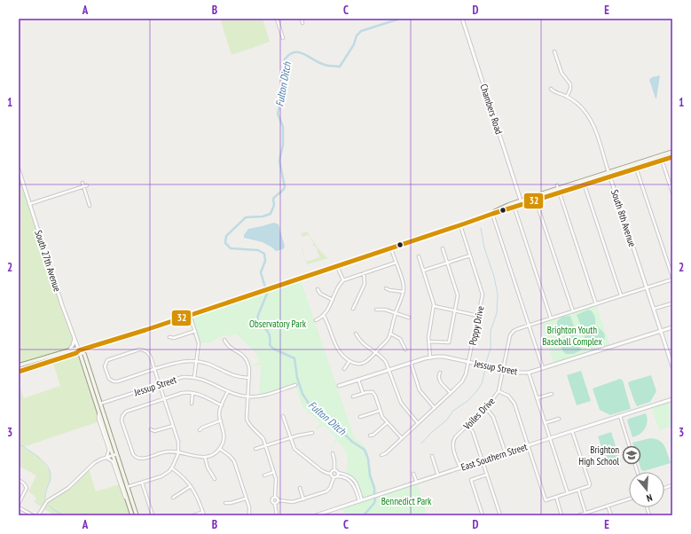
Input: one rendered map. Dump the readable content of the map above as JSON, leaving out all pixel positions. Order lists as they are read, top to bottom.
{
  "streets": {
    "main road": ["South 27th Avenue"],
    "street": [
      "Chambers Road",
      "South 8th Avenue",
      "Poppy Drive",
      "Jessup Street",
      "Voiles Drive",
      "East Southern Street"
    ]
  },
  "crossings": [
    ["South 8th Avenue", "Jessup Street"],
    ["South 8th Avenue", "Voiles Drive"],
    ["South 27th Avenue", "Jessup Street"],
    ["Poppy Drive", "Jessup Street"],
    ["Jessup Street", "Voiles Drive"],
    ["Voiles Drive", "East Southern Street"]
  ],
  "water": ["Fulton Ditch"],
  "parks": ["Observatory Park", "Brighton Youth Baseball Complex", "Bennedict Park"],
  "places": {
    "school or university": ["Brighton High School"]
  },
  "lines": ["transit line 32"],
  "north": "bottom",
  "grid": {
    "columns": [
      "A",
      "B",
      "C",
      "D",
      "E"
    ],
    "rows": ["1", "2", "3"]
  }
}
